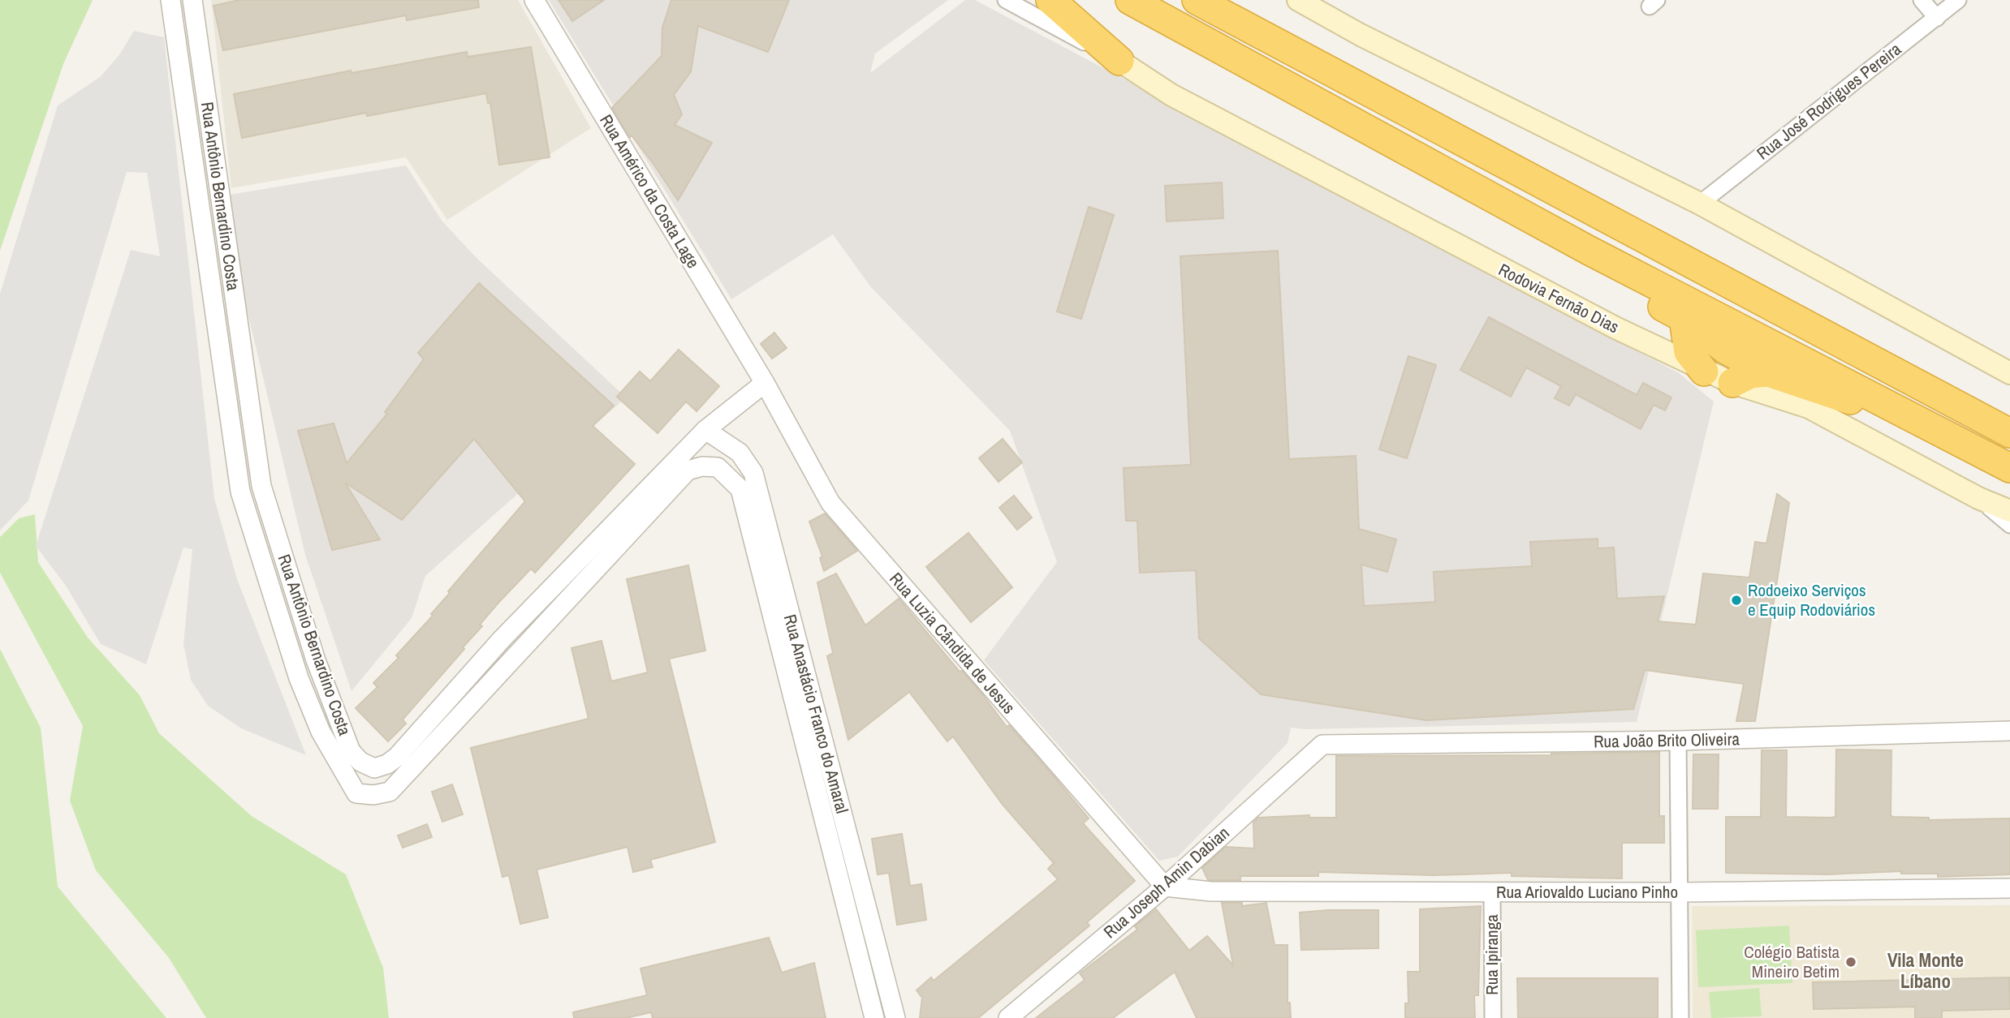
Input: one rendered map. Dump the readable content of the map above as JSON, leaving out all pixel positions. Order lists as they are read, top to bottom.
{
  "streets": {
    "main road": ["Rodovia Fernão Dias"],
    "street": [
      "Rua José Rodrigues Pereira",
      "Rua Américo da Costa Lage",
      "Rua Antônio Bernardino Costa",
      "Rua Luzia Cândida de Jesus",
      "Rua Anastácio Franco do Amaral",
      "Rua João Brito Oliveira",
      "Rua Joseph Amin Dabian",
      "Rua Ariovaldo Luciano Pinho",
      "Rua Ipiranga"
    ]
  },
  "crossings": [
    ["Rua Américo da Costa Lage", "Rua Antônio Bernardino Costa"],
    ["Rua Américo da Costa Lage", "Rua Luzia Cândida de Jesus"],
    ["Rua Antônio Bernardino Costa", "Rua Luzia Cândida de Jesus"],
    ["Rua Antônio Bernardino Costa", "Rua Anastácio Franco do Amaral"],
    ["Rua Luzia Cândida de Jesus", "Rua Joseph Amin Dabian"],
    ["Rua Luzia Cândida de Jesus", "Rua Ariovaldo Luciano Pinho"],
    ["Rua João Brito Oliveira", "Rua Joseph Amin Dabian"],
    ["Rua Joseph Amin Dabian", "Rua Ariovaldo Luciano Pinho"],
    ["Rua Ariovaldo Luciano Pinho", "Rua Ipiranga"]
  ],
  "districts": ["Vila Monte Líbano"],
  "places": ["Rodoeixo Serviços e Equip Rodoviários", "Colégio Batista Mineiro Betim"]
}
